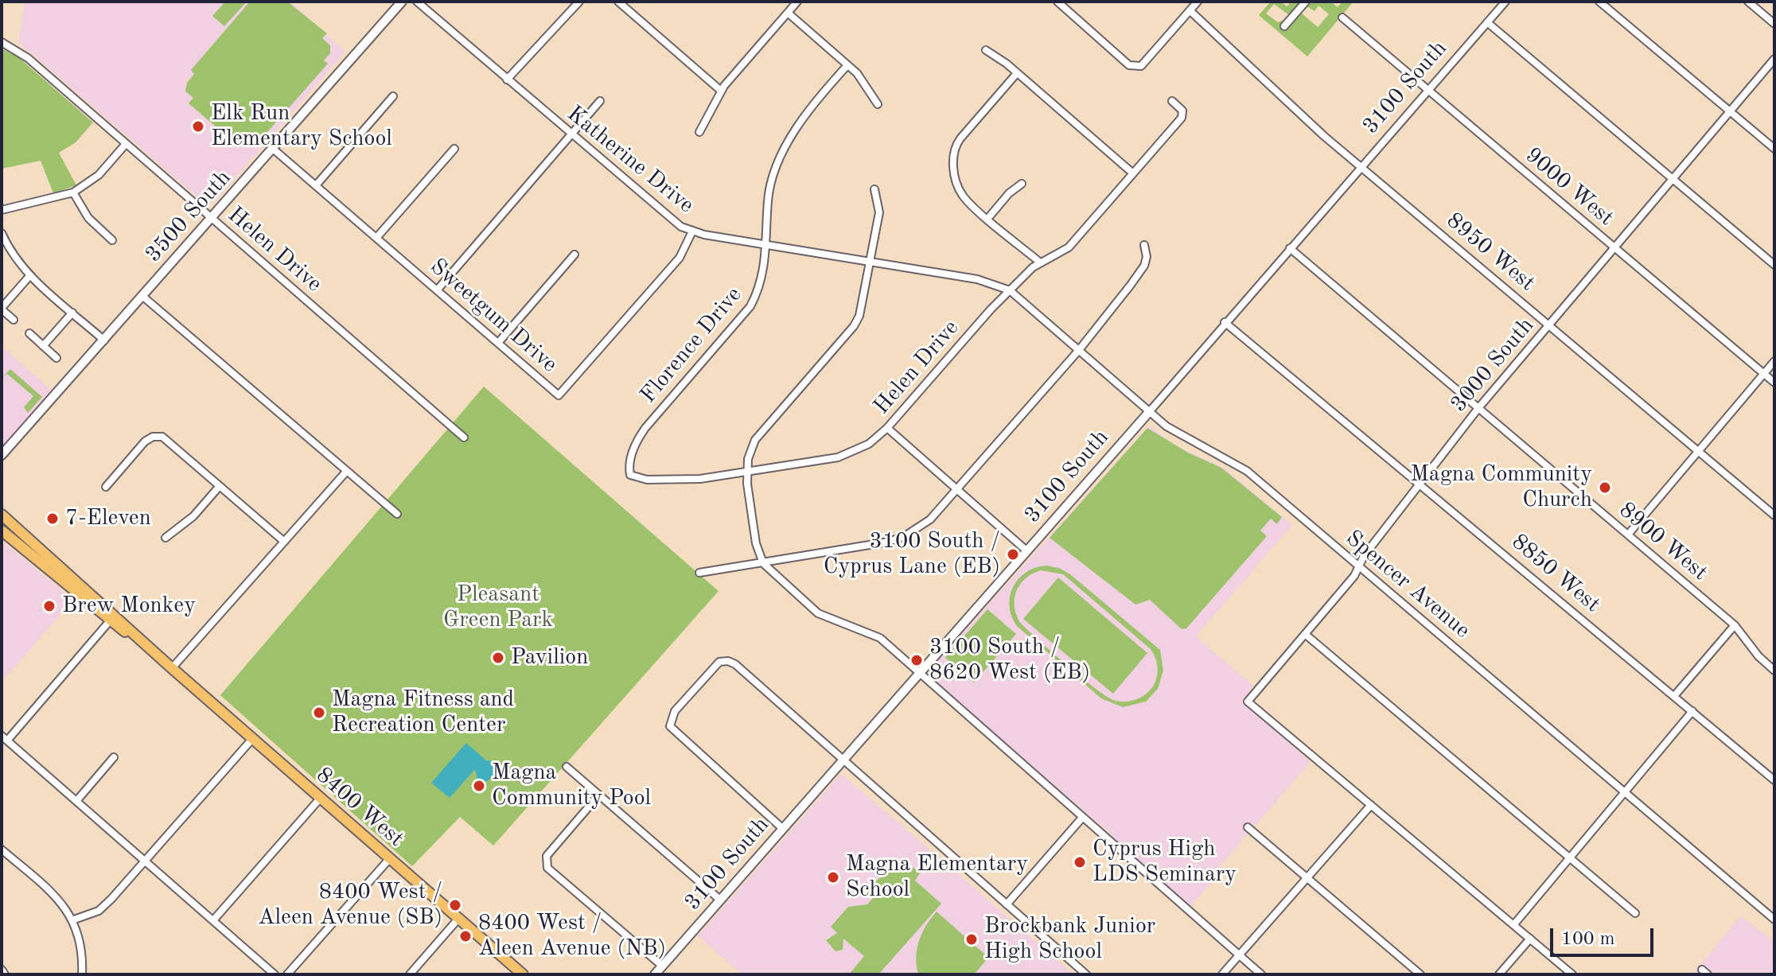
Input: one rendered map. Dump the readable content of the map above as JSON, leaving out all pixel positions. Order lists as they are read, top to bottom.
{
  "streets": {
    "main road": ["8400 West"],
    "street": [
      "3100 South",
      "Katherine Drive",
      "9000 West",
      "3500 South",
      "Helen Drive",
      "8950 West",
      "Sweetgum Drive",
      "Florence Drive",
      "3000 South",
      "8900 West",
      "8850 West",
      "Spencer Avenue"
    ]
  },
  "crossings": [
    ["3100 South", "9000 West"],
    ["3100 South", "8950 West"],
    ["3100 South", "8900 West"],
    ["3100 South", "8850 West"],
    ["3100 South", "Spencer Avenue"],
    ["Katherine Drive", "Helen Drive"],
    ["Katherine Drive", "Sweetgum Drive"],
    ["Katherine Drive", "Florence Drive"],
    ["Katherine Drive", "Spencer Avenue"],
    ["9000 West", "3000 South"],
    ["3500 South", "Helen Drive"],
    ["3500 South", "Sweetgum Drive"],
    ["Helen Drive", "Florence Drive"],
    ["Helen Drive", "Spencer Avenue"],
    ["8950 West", "3000 South"],
    ["3000 South", "8900 West"],
    ["3000 South", "8850 West"],
    ["3000 South", "Spencer Avenue"]
  ],
  "parks": ["Pleasant Green Park"],
  "places": [
    "Elk Run Elementary School",
    "Magna Community Church",
    "7-Eleven",
    "3100 South / Cyprus Lane (EB)",
    "Brew Monkey",
    "Pavilion",
    "3100 South / 8620 West (EB)",
    "Magna Fitness and Recreation Center",
    "Magna Community Pool",
    "Cyprus High LDS Seminary",
    "Magna Elementary School",
    "8400 West / Aleen Avenue (SB)",
    "8400 West / Aleen Avenue (NB)",
    "Brockbank Junior High School"
  ],
  "scale_bar": "100 m"
}
